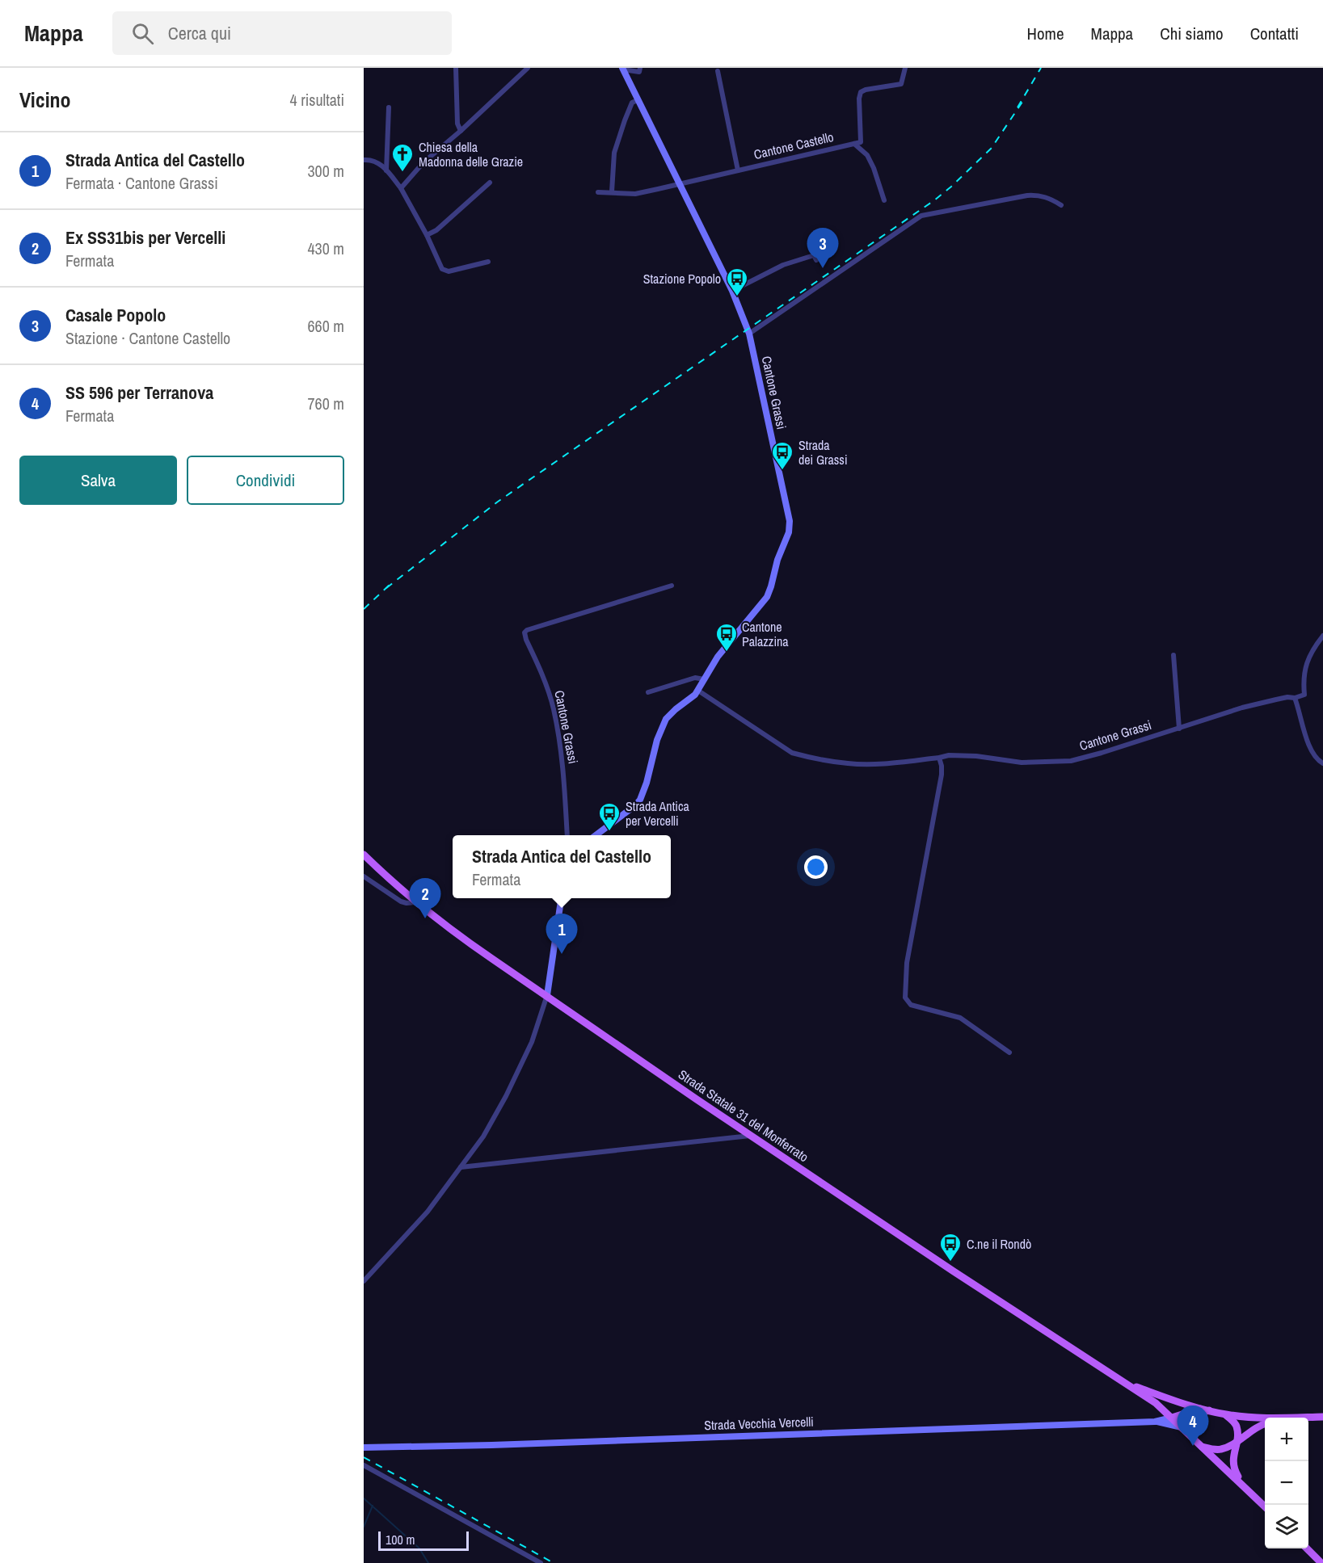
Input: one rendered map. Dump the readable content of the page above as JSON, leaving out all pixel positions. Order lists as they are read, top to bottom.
{
  "streets": {
    "main road": ["Strada Statale 31 del Monferrato"],
    "street": ["Cantone Castello", "Cantone Grassi", "Strada Vecchia Vercelli"]
  },
  "crossings": [
    ["Strada Statale 31 del Monferrato", "Strada Vecchia Vercelli"]
  ],
  "places": {
    "church": ["Chiesa della Madonna delle Grazie"],
    "bus stop": [
      "Stazione Popolo",
      "Strada dei Grassi",
      "Cantone Palazzina",
      "Strada Antica per Vercelli",
      "C.ne il Rondò"
    ]
  },
  "scale_bar": "100 m",
  "page": {
    "header": "Mappa",
    "search": "Cerca qui",
    "nav": [
      "Home",
      "Mappa",
      "Chi siamo",
      "Contatti"
    ],
    "heading": ["Vicino", "4 risultati"],
    "list": [
      {
        "mark": "1",
        "name": "Strada Antica del Castello",
        "note": "Fermata · Cantone Grassi",
        "value": "300 m"
      },
      {
        "mark": "2",
        "name": "Ex SS31bis per Vercelli",
        "note": "Fermata",
        "value": "430 m"
      },
      {
        "mark": "3",
        "name": "Casale Popolo",
        "note": "Stazione · Cantone Castello",
        "value": "660 m"
      },
      {
        "mark": "4",
        "name": "SS 596 per Terranova",
        "note": "Fermata",
        "value": "760 m"
      }
    ],
    "pins": [
      "3",
      "2",
      "1",
      "4"
    ],
    "buttons": ["Salva", "Condividi"],
    "popup": ["Strada Antica del Castello", "Fermata"],
    "map_buttons": ["+", "−"],
    "scale": "100 m"
  }
}
